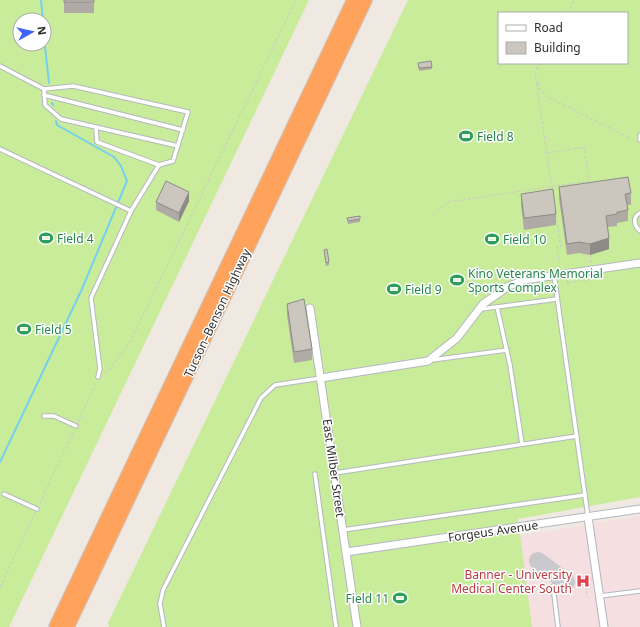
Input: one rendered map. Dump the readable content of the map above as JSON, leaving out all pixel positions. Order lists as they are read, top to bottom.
{
  "streets": {
    "highway": ["Tucson–Benson Highway"],
    "street": ["East Milber Street", "Forgeus Avenue"]
  },
  "crossings": [
    ["East Milber Street", "Forgeus Avenue"]
  ],
  "places": {
    "sports": [
      "Field 8",
      "Field 4",
      "Field 10",
      "Kino Veterans Memorial Sports Complex",
      "Field 9",
      "Field 5",
      "Field 11"
    ],
    "hospital": ["Banner - University Medical Center South"]
  },
  "legend": ["Road", "Building"],
  "north": "right"
}
